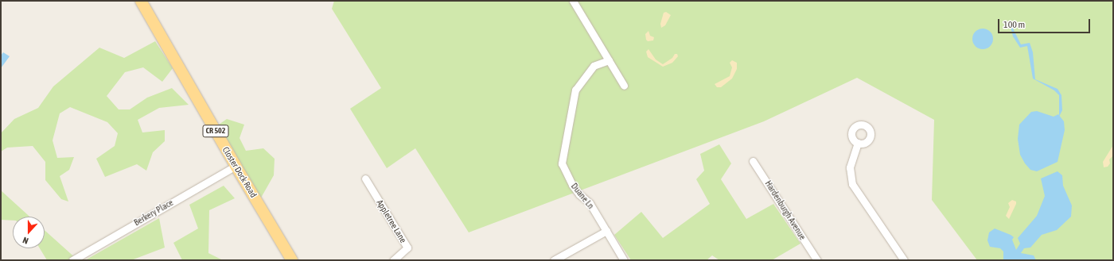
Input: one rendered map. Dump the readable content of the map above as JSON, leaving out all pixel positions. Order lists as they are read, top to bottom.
{
  "streets": {
    "main road": ["CR 502", "Closter Dock Road"],
    "street": [
      "Duane Ln",
      "Hardenburgh Avenue",
      "Berkery Place",
      "Appletree Lane"
    ]
  },
  "crossings": [
    ["Closter Dock Road", "Berkery Place"]
  ],
  "scale_bar": "100 m",
  "north": "bottom"
}
